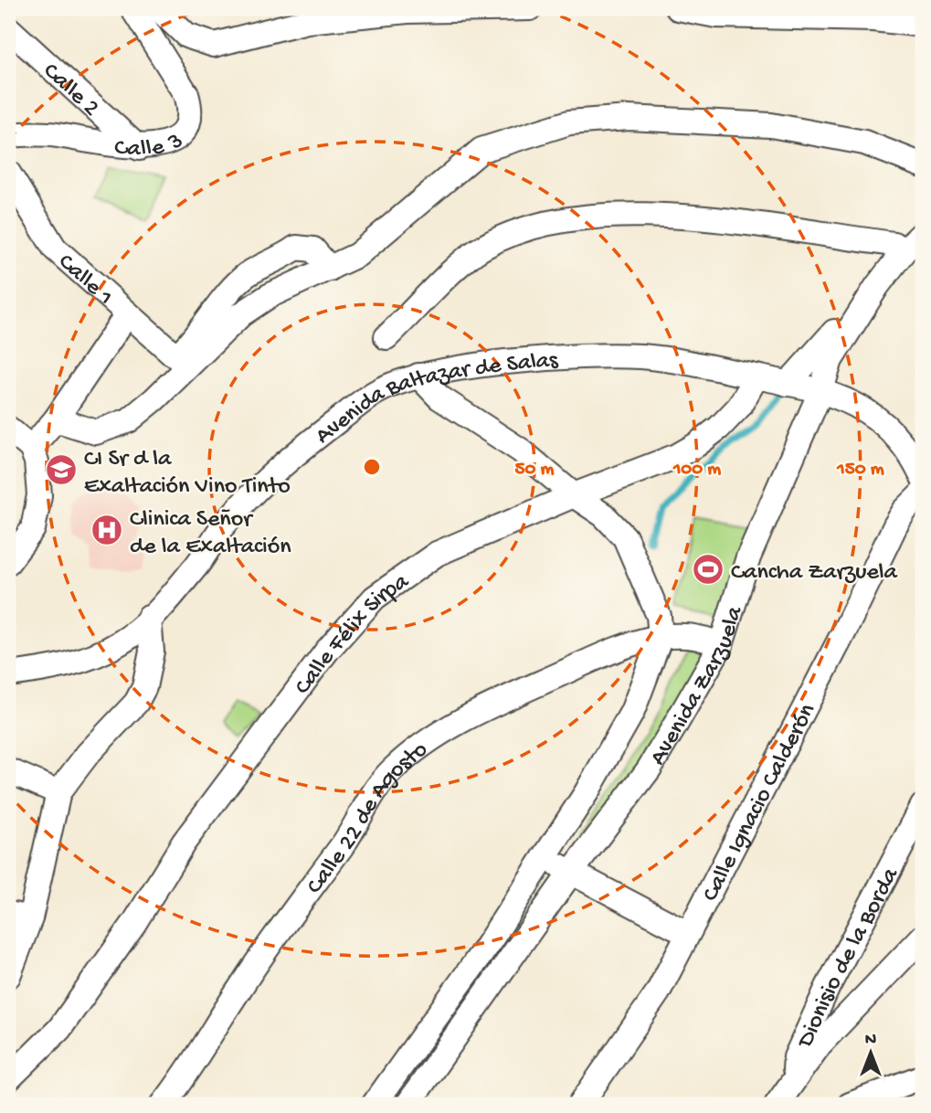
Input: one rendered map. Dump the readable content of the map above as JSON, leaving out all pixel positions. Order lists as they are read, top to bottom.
{
  "streets": {
    "street": [
      "Calle 2",
      "Calle 3",
      "Calle 1",
      "Avenida Baltazar de Salas",
      "Calle Félix Sirpa",
      "Avenida Zarzuela",
      "Calle Ignacio Calderón",
      "Calle 22 de Agosto",
      "Dionisio de la Borda"
    ]
  },
  "crossings": [
    ["Calle 2", "Calle 3"],
    ["Avenida Baltazar de Salas", "Calle Félix Sirpa"],
    ["Avenida Baltazar de Salas", "Avenida Zarzuela"],
    ["Calle Félix Sirpa", "Avenida Zarzuela"],
    ["Avenida Zarzuela", "Calle 22 de Agosto"]
  ],
  "places": {
    "school or university": ["CI Sr d la Exaltación Vino Tinto"],
    "hospital": ["Clinica Señor de la Exaltación"],
    "sports": ["Cancha Zarzuela"]
  },
  "north": "top",
  "rings": ["50 m", "100 m", "150 m"]
}
